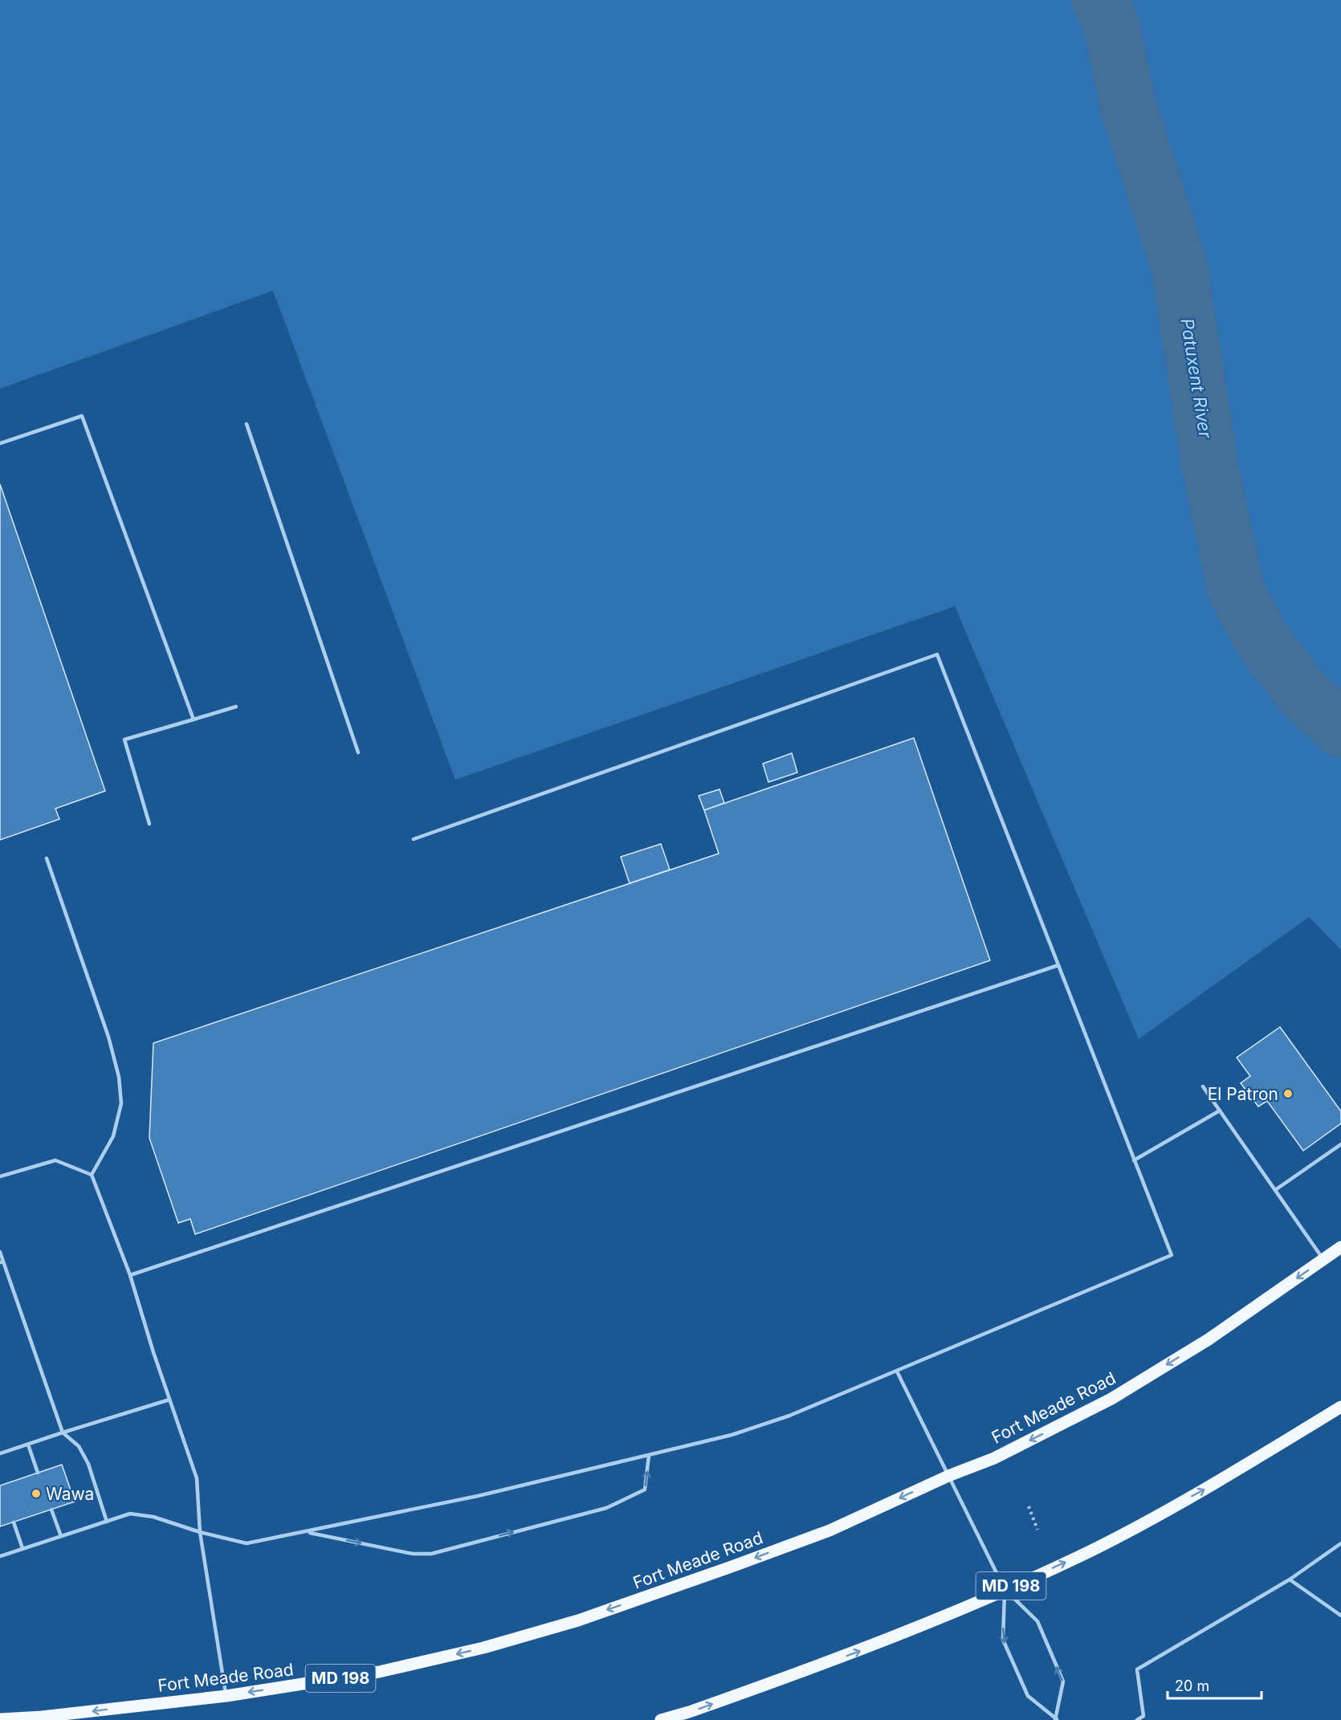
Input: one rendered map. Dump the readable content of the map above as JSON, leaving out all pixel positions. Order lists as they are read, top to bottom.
{
  "streets": {
    "main road": ["Fort Meade Road", "MD 198"]
  },
  "one_way": ["Fort Meade Road"],
  "water": ["Patuxent River"],
  "places": ["El Patron", "Wawa"],
  "scale_bar": "20 m"
}
